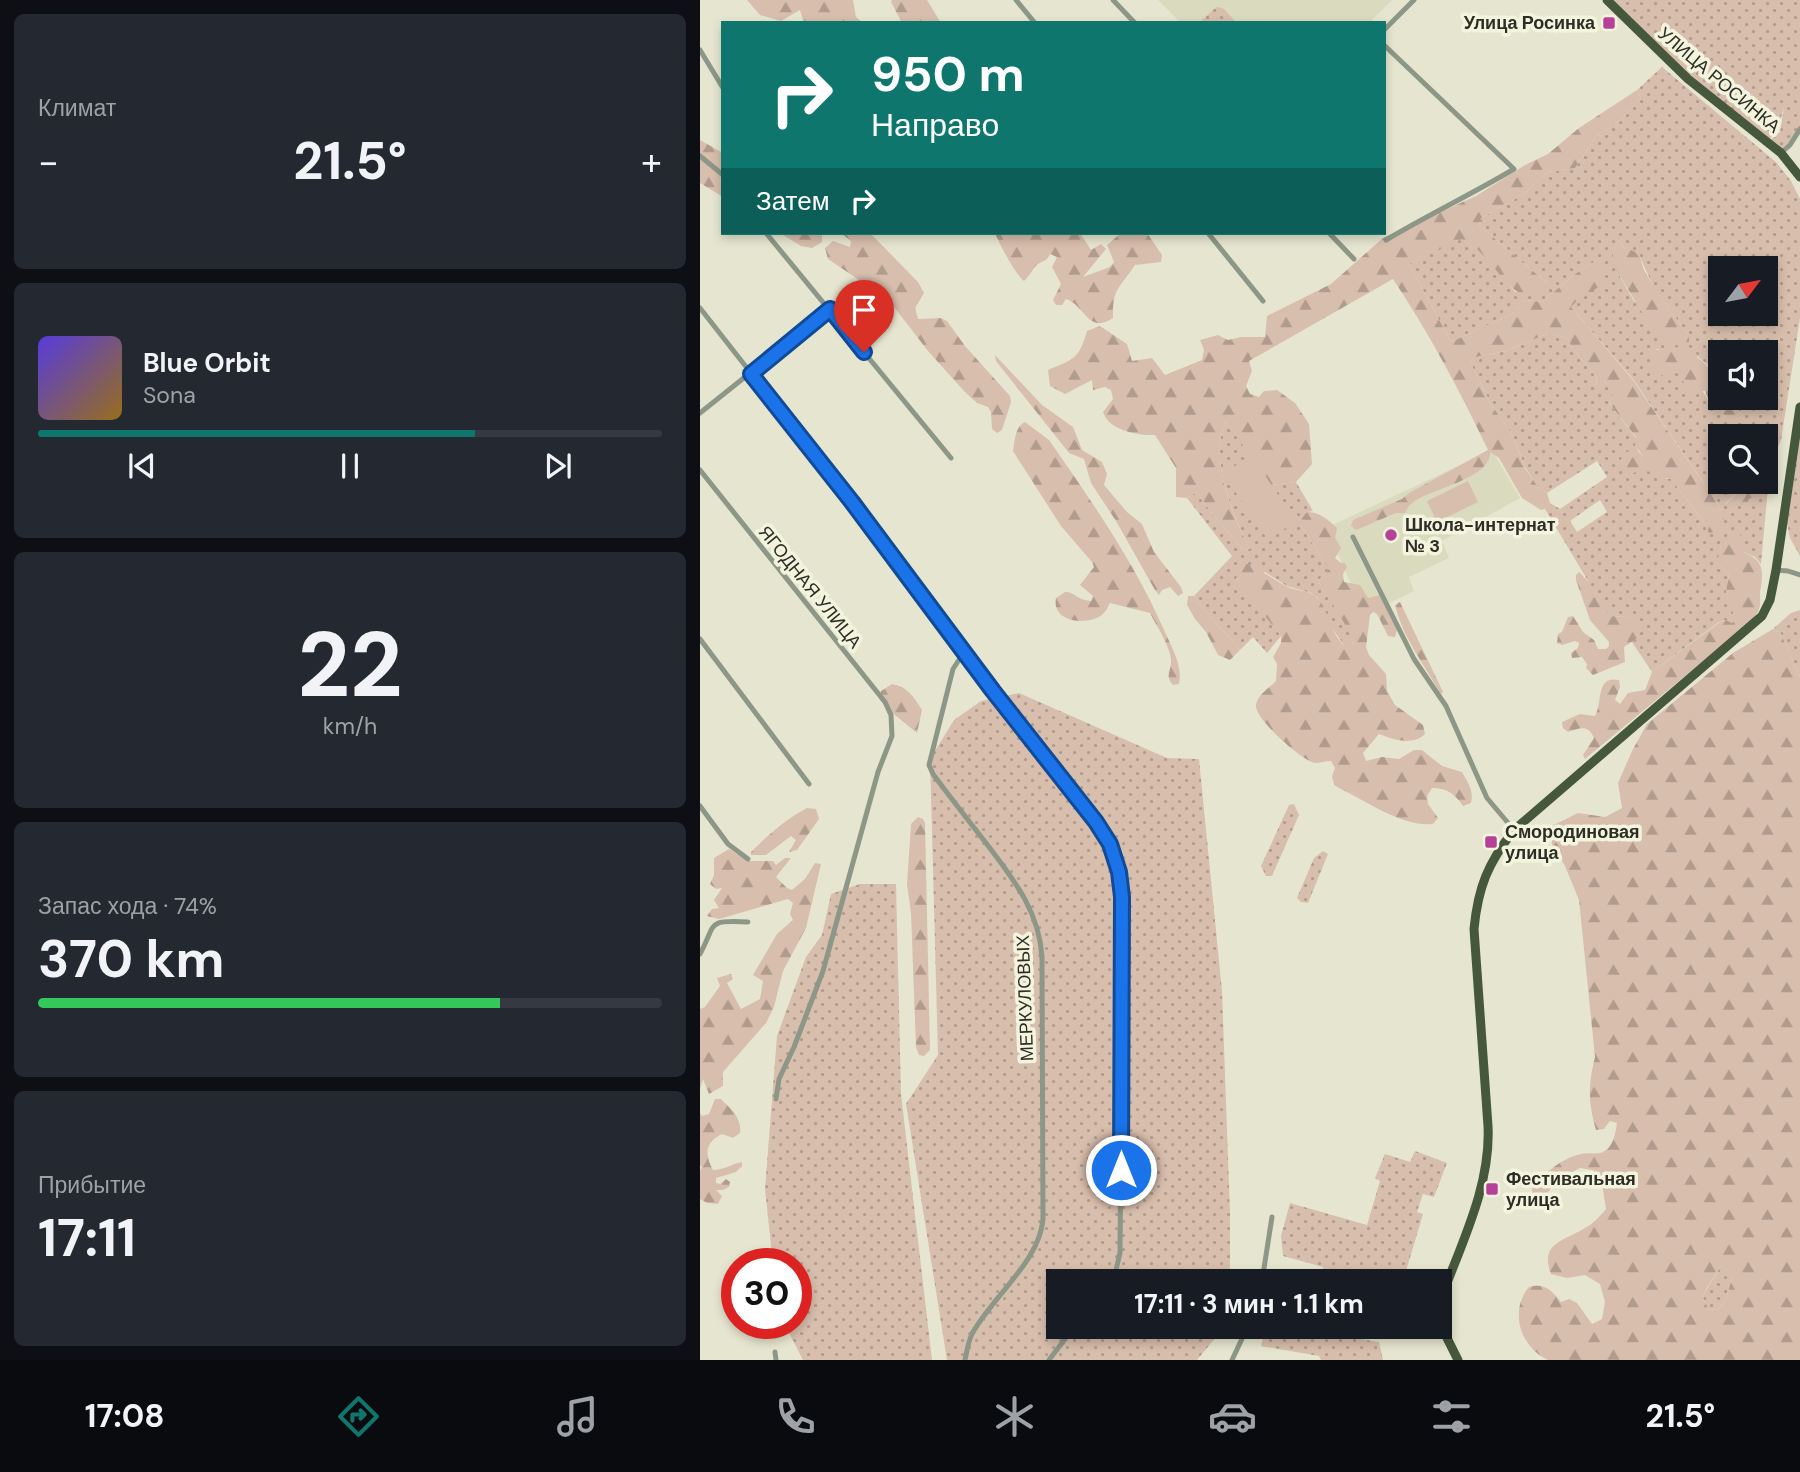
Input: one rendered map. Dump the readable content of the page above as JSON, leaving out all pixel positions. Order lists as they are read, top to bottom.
{
  "streets": {
    "main road": ["УЛИЦА РОСИНКА"],
    "street": ["ЯГОДНАЯ УЛИЦА", "МЕРКУЛОВЫХ"]
  },
  "places": {
    "transit": ["Улица Росинка", "Смородиновая улица", "Фестивальная улица"],
    "other": ["Школа-интернат № 3"]
  },
  "north": "top right",
  "page": {
    "tile": [
      "Климат",
      ["22", "km/h"],
      ["Запас хода · 74%", "370 km"],
      ["Прибытие", "17:11"]
    ],
    "turn": ["950 m", "Направо"],
    "heat": ["−", "21.5°", "+"],
    "then": "Затем",
    "song": ["Blue Orbit", "Sona"],
    "limit": "30",
    "trip": "17:11 · 3 мин · 1.1 km",
    "tabs": ["17:08", "21.5°"]
  }
}
